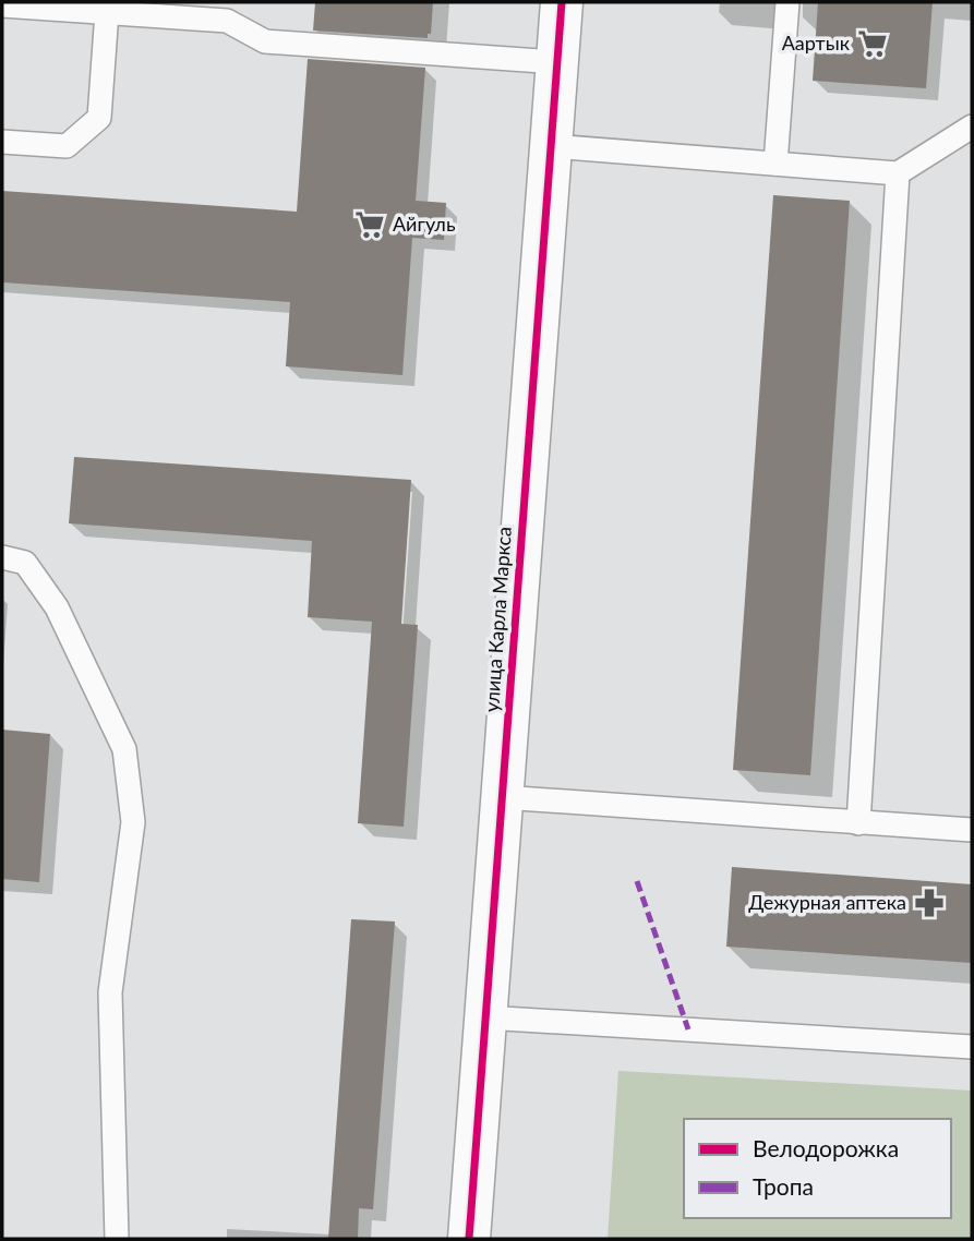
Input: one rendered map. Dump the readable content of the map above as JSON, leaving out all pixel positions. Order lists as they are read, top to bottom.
{
  "streets": {
    "street": ["улица Карла Маркса"]
  },
  "places": {
    "supermarket": ["Аартык", "Айгуль"],
    "pharmacy": ["Дежурная аптека"]
  },
  "legend": ["Велодорожка", "Тропа"]
}
